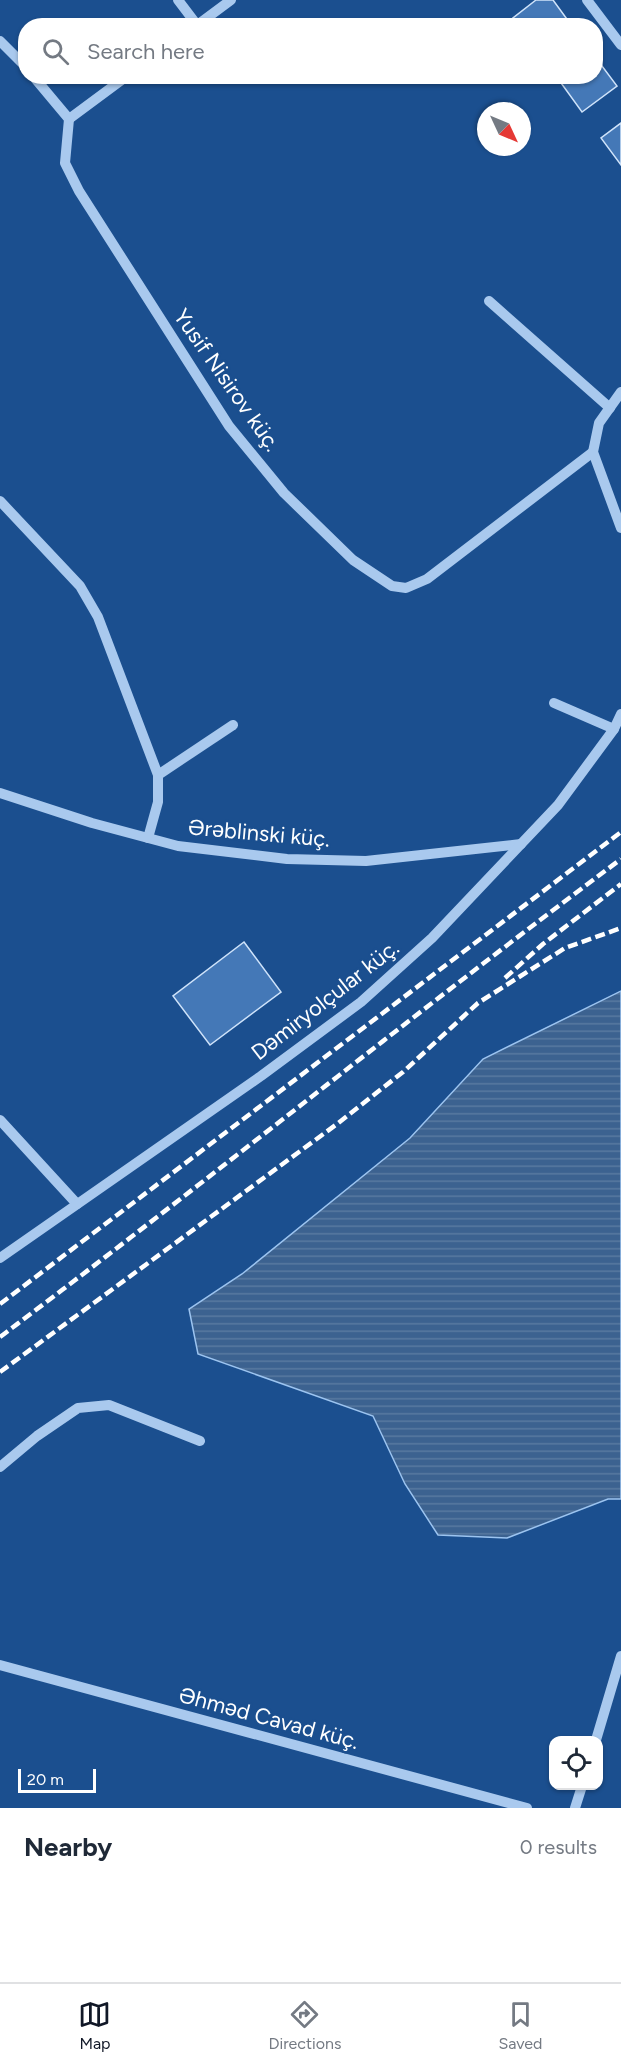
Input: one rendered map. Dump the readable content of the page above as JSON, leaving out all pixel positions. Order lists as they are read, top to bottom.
{
  "streets": {
    "street": [
      "Yusif Nisirov küç.",
      "Ərəblinski küç.",
      "Dəmiryolçular küç.",
      "Əhməd Cavad küç."
    ]
  },
  "crossings": [
    ["Ərəblinski küç.", "Dəmiryolçular küç."]
  ],
  "scale_bar": "20 m",
  "north": "bottom right",
  "page": {
    "search": "Search here",
    "scale": "20 m",
    "heading": ["Nearby", "0 results"],
    "nav": ["Map", "Directions", "Saved"]
  }
}
